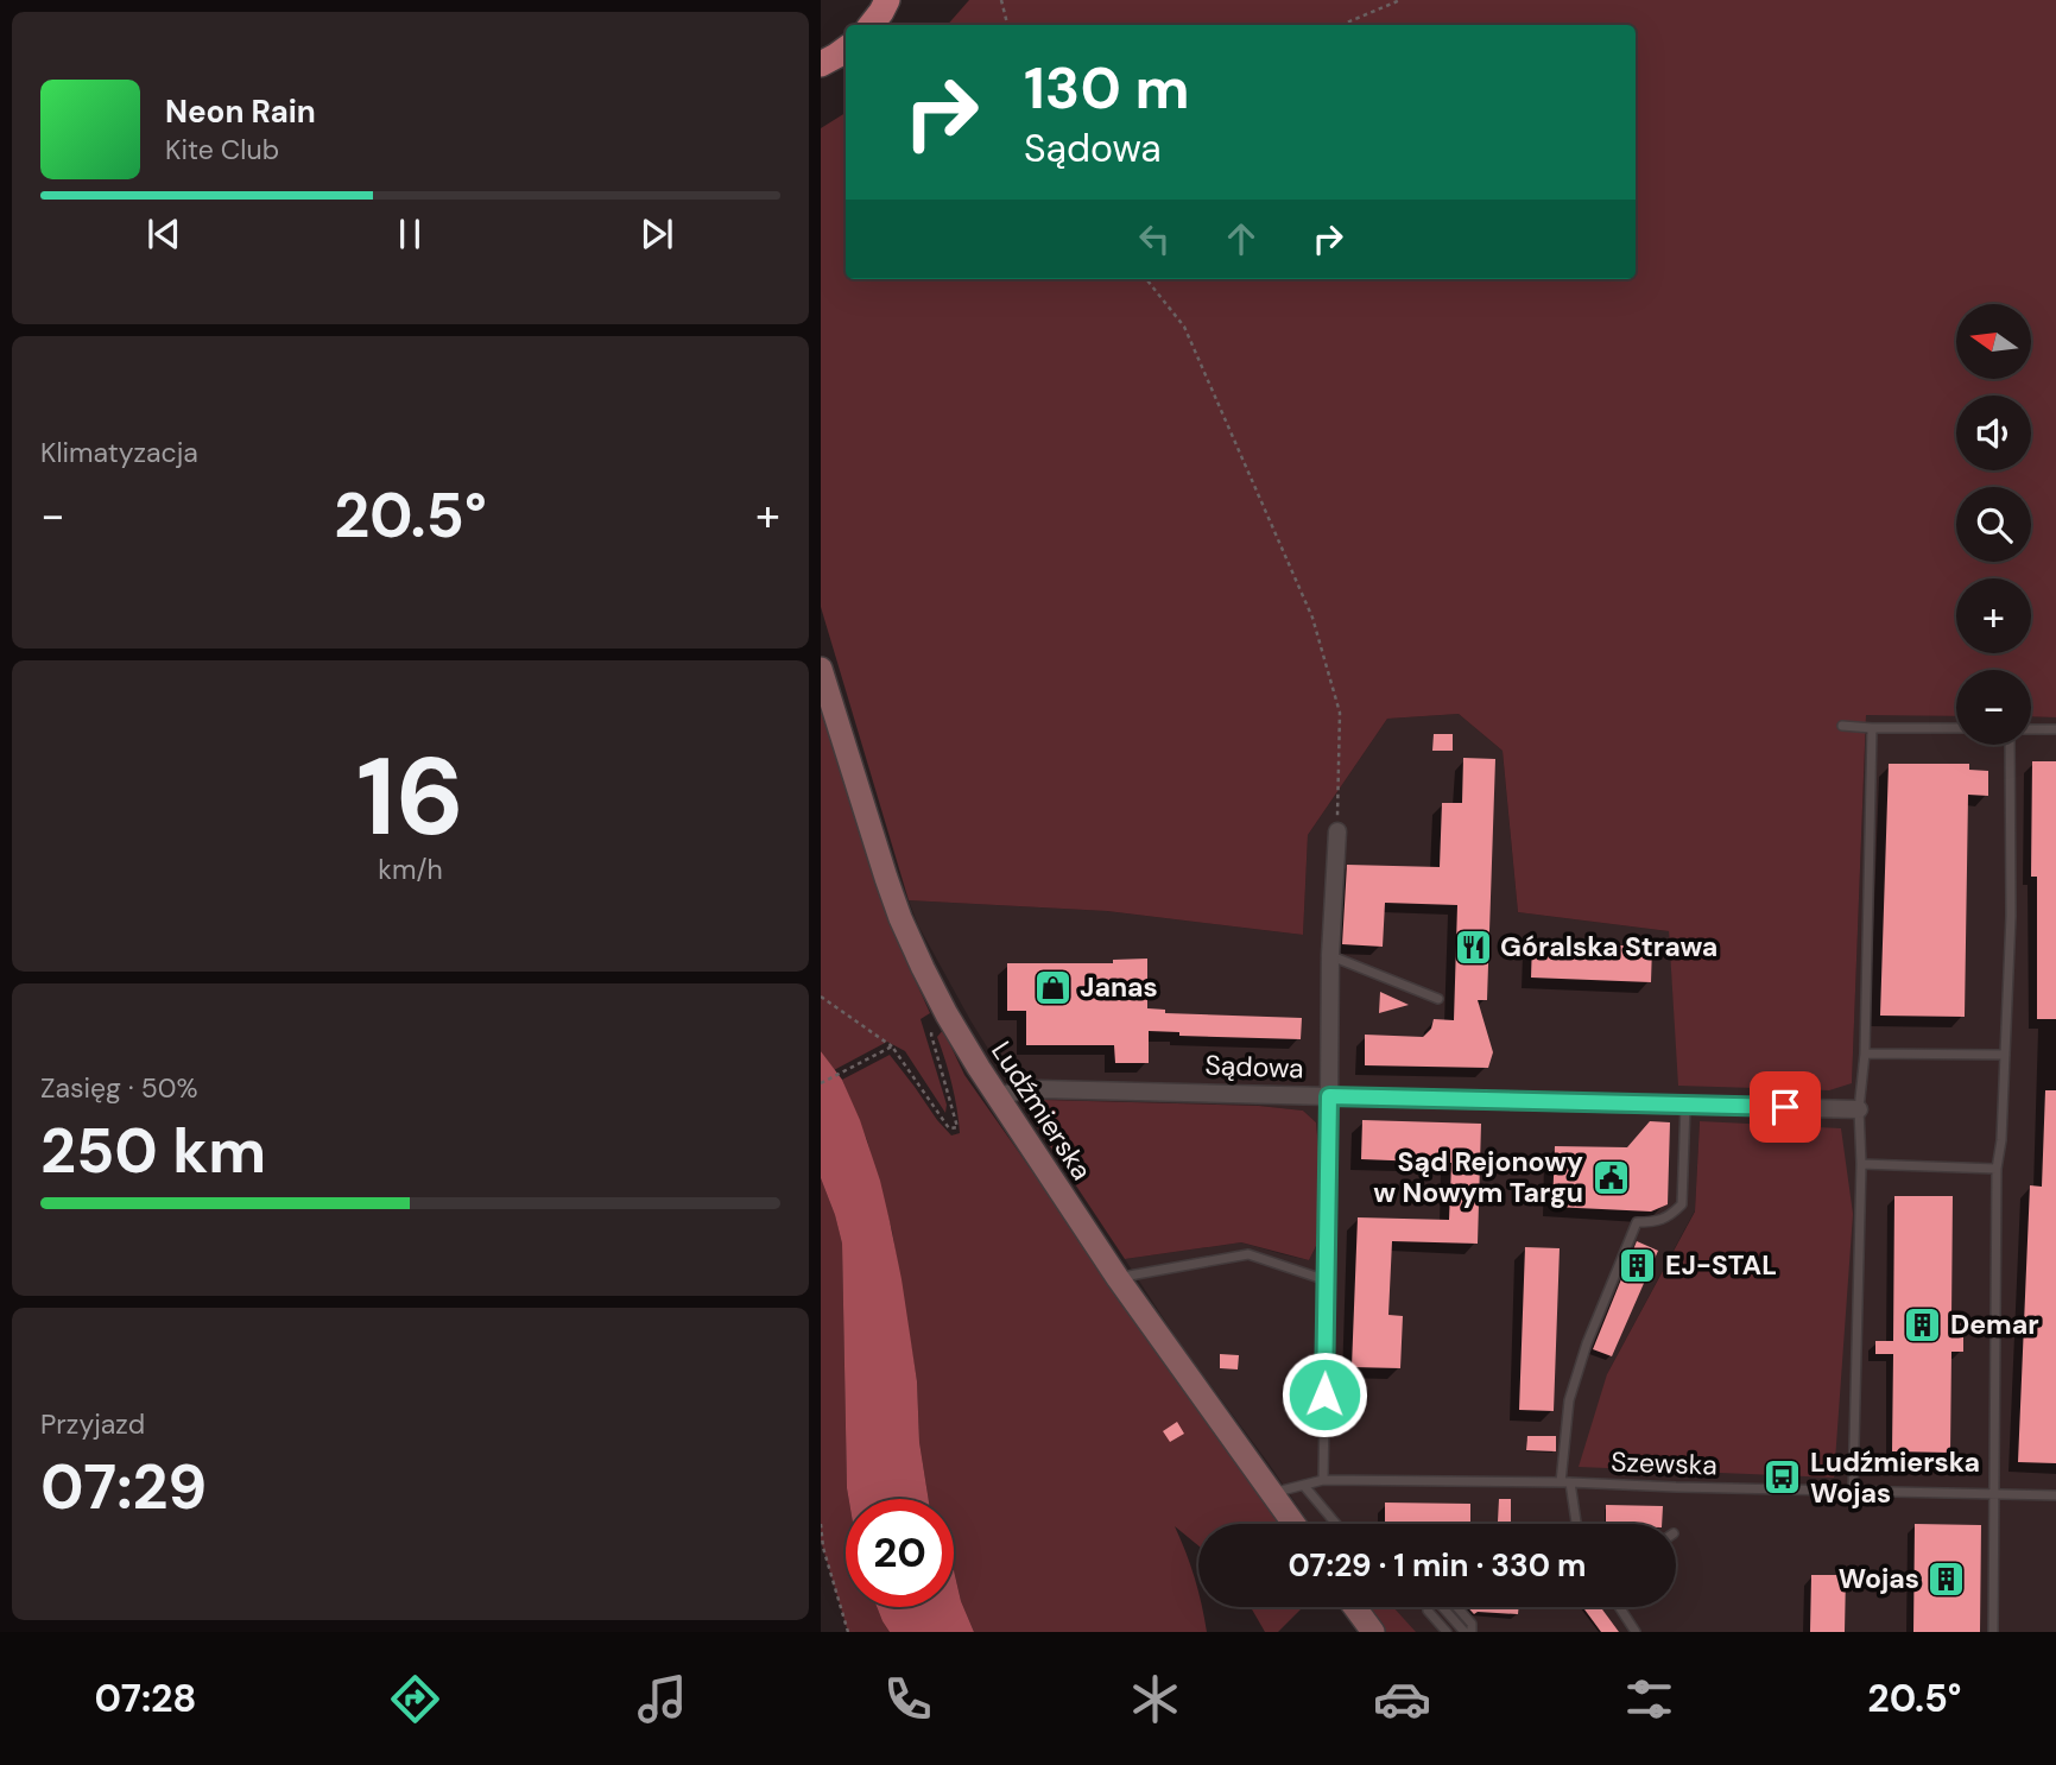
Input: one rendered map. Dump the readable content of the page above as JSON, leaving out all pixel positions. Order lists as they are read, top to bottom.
{
  "streets": {
    "main road": ["Ludźmierska"],
    "street": ["Sądowa"],
    "lane": ["Szewska"]
  },
  "crossings": [
    ["Sądowa", "Ludźmierska"],
    ["Ludźmierska", "Szewska"]
  ],
  "places": {
    "restaurant": ["Góralska Strawa"],
    "shop": ["Janas"],
    "public building": ["Sąd Rejonowy w Nowym Targu"],
    "building": ["EJ-STAL", "Demar", "Wojas"],
    "bus stop": ["Ludźmierska Wojas"]
  },
  "north": "left",
  "page": {
    "turn": ["130 m", "Sądowa"],
    "song": ["Neon Rain", "Kite Club"],
    "map_buttons": ["+", "−"],
    "tile": [
      "Klimatyzacja",
      ["16", "km/h"],
      ["Zasięg · 50%", "250 km"],
      ["Przyjazd", "07:29"]
    ],
    "heat": ["−", "20.5°", "+"],
    "limit": "20",
    "trip": "07:29 · 1 min · 330 m",
    "tabs": ["07:28", "20.5°"]
  }
}
